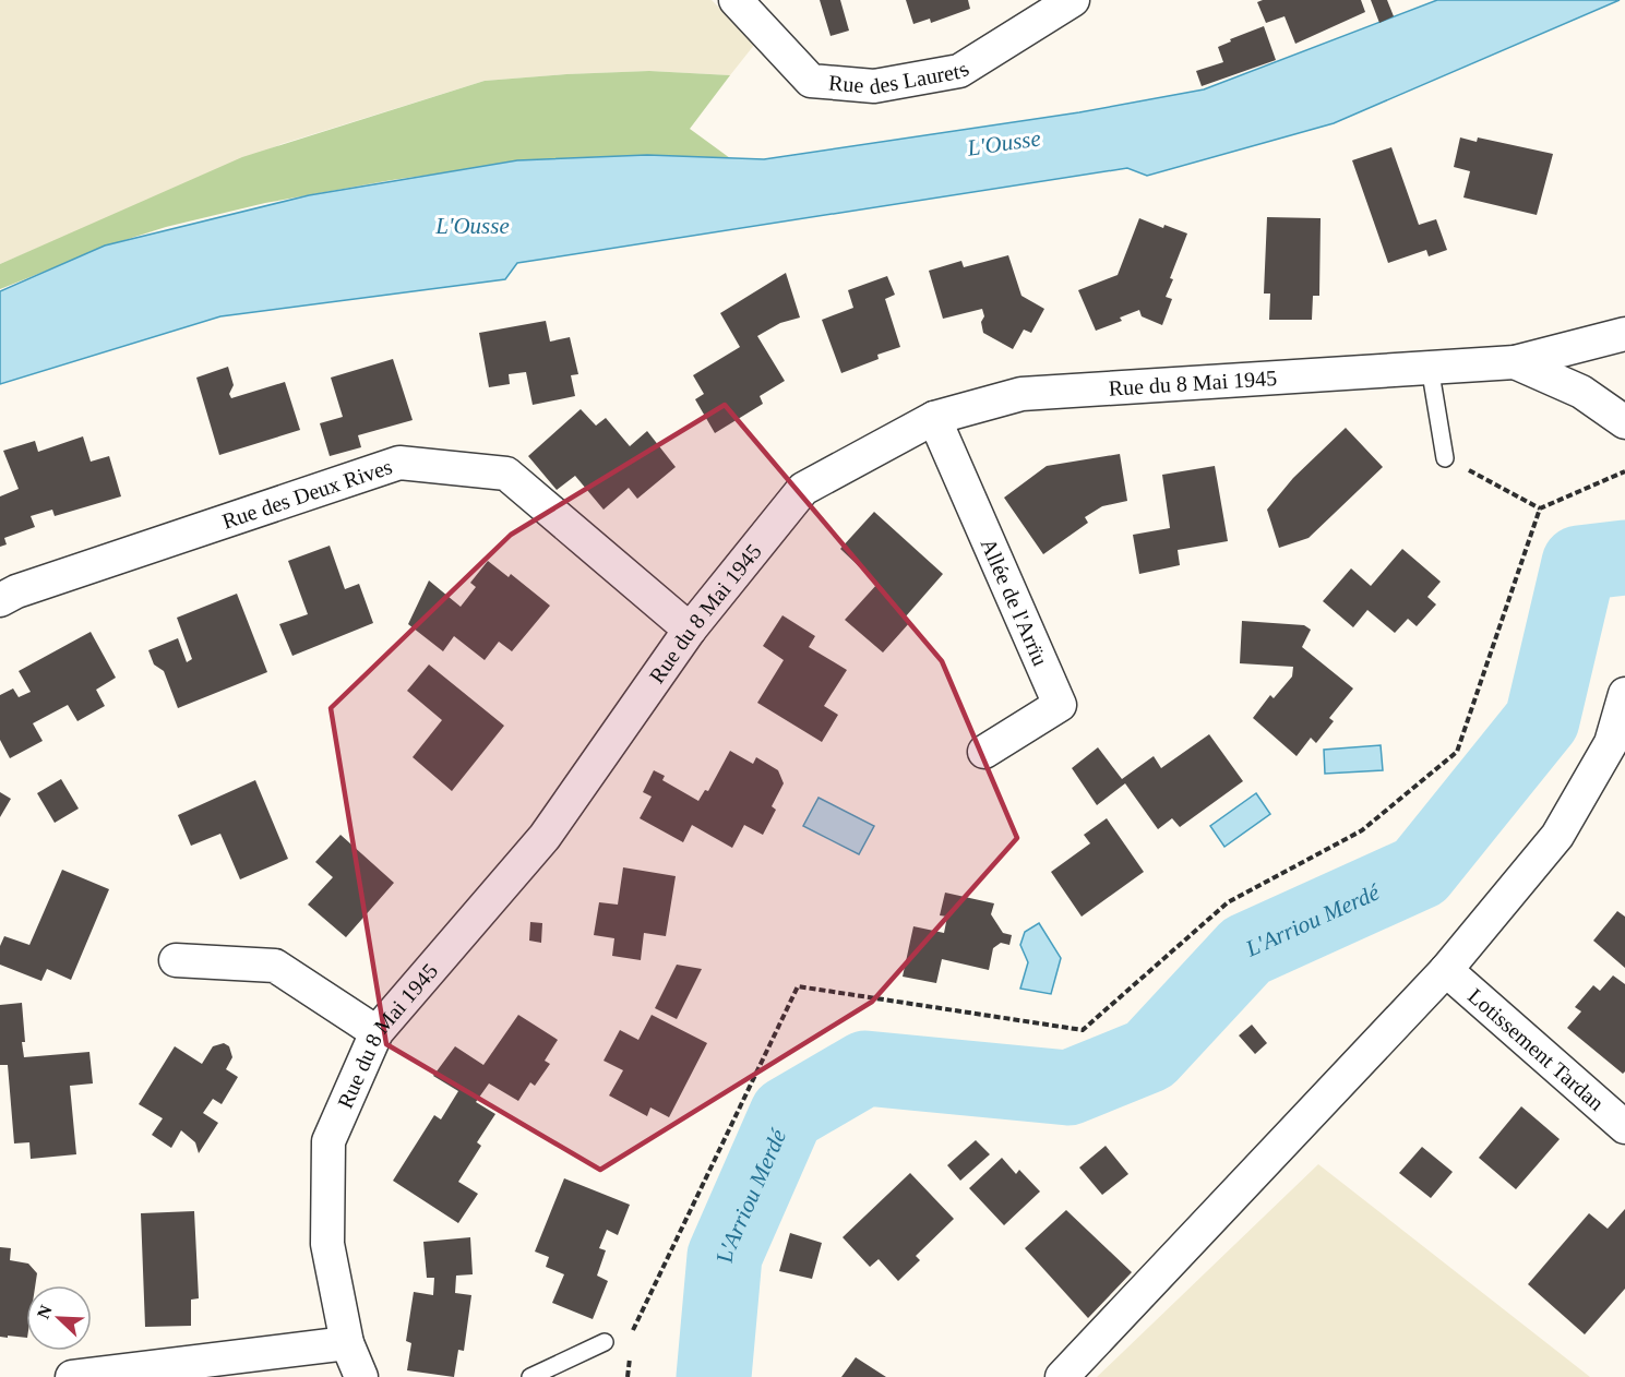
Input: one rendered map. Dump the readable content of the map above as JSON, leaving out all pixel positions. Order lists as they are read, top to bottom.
{
  "streets": {
    "street": [
      "Rue des Laurets",
      "Rue du 8 Mai 1945",
      "Rue des Deux Rives",
      "Allée de l'Arrïu",
      "Lotissement Tardan"
    ]
  },
  "crossings": [
    ["Rue du 8 Mai 1945", "Rue des Deux Rives"],
    ["Rue du 8 Mai 1945", "Allée de l'Arrïu"]
  ],
  "water": ["L'Ousse", "L'Arriou Merdé"],
  "north": "top left"
}
